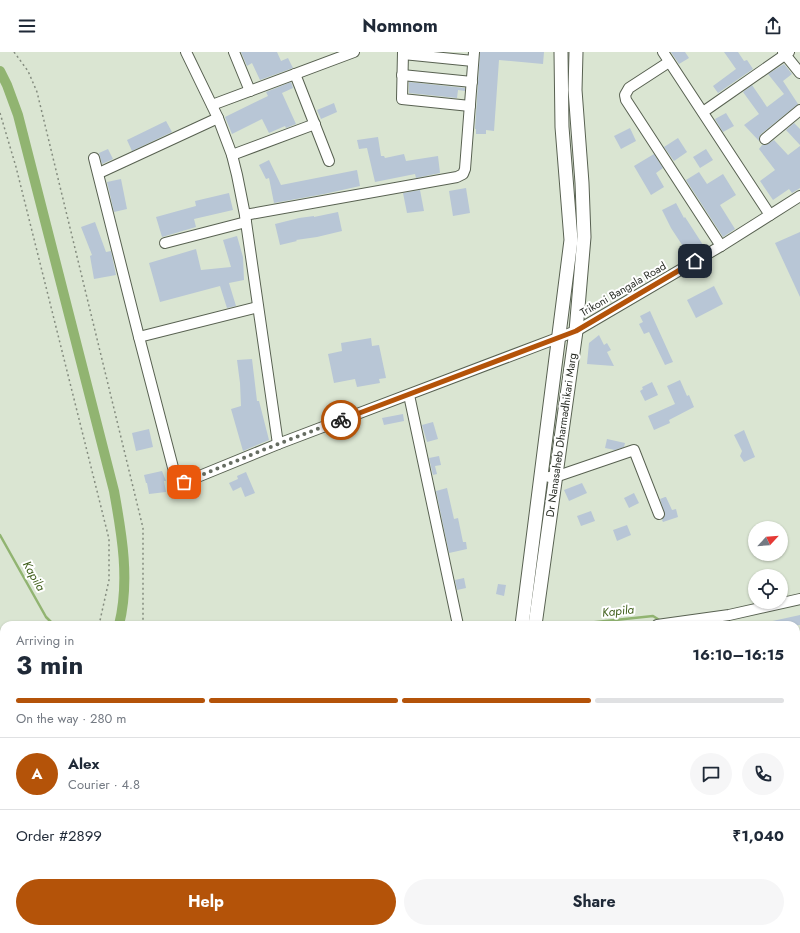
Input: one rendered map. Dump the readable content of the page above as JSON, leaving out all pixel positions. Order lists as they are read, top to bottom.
{
  "streets": {
    "main road": ["Dr Nanasaheb Dharmadhikari Marg"],
    "street": ["Trikoni Bangala Road"]
  },
  "crossings": [
    ["Trikoni Bangala Road", "Dr Nanasaheb Dharmadhikari Marg"]
  ],
  "water": ["Kapila"],
  "north": "top right",
  "page": {
    "header": "Nomnom",
    "heading": ["3 min", "Arriving in", "16:10–16:15"],
    "panel": [
      "Alex",
      "Courier · 4.8",
      "Order #2899",
      "₹1,040"
    ],
    "bar": "On the way · 280 m",
    "round": "A",
    "buttons": ["Help", "Share"]
  }
}
